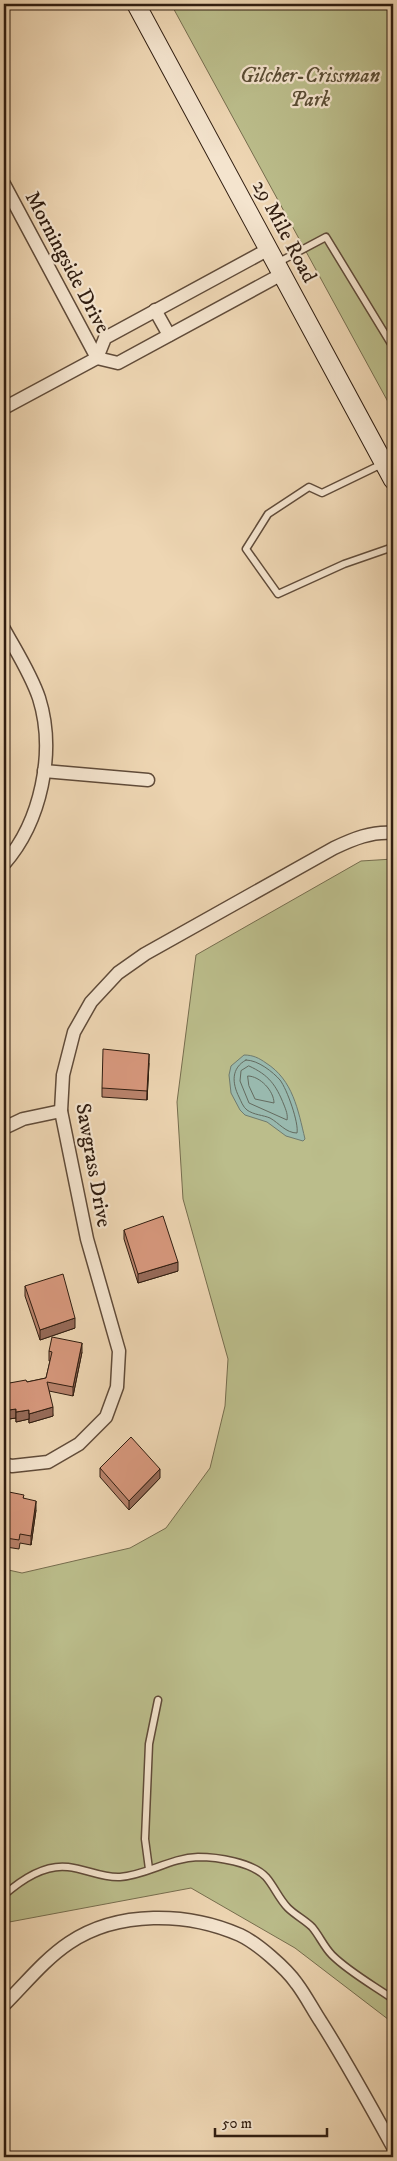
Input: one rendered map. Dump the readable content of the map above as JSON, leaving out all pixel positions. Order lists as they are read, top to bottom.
{
  "streets": {
    "street": ["29 Mile Road", "Morningside Drive", "Sawgrass Drive"]
  },
  "parks": ["Gilcher-Crissman Park"],
  "scale_bar": "50 m"
}
